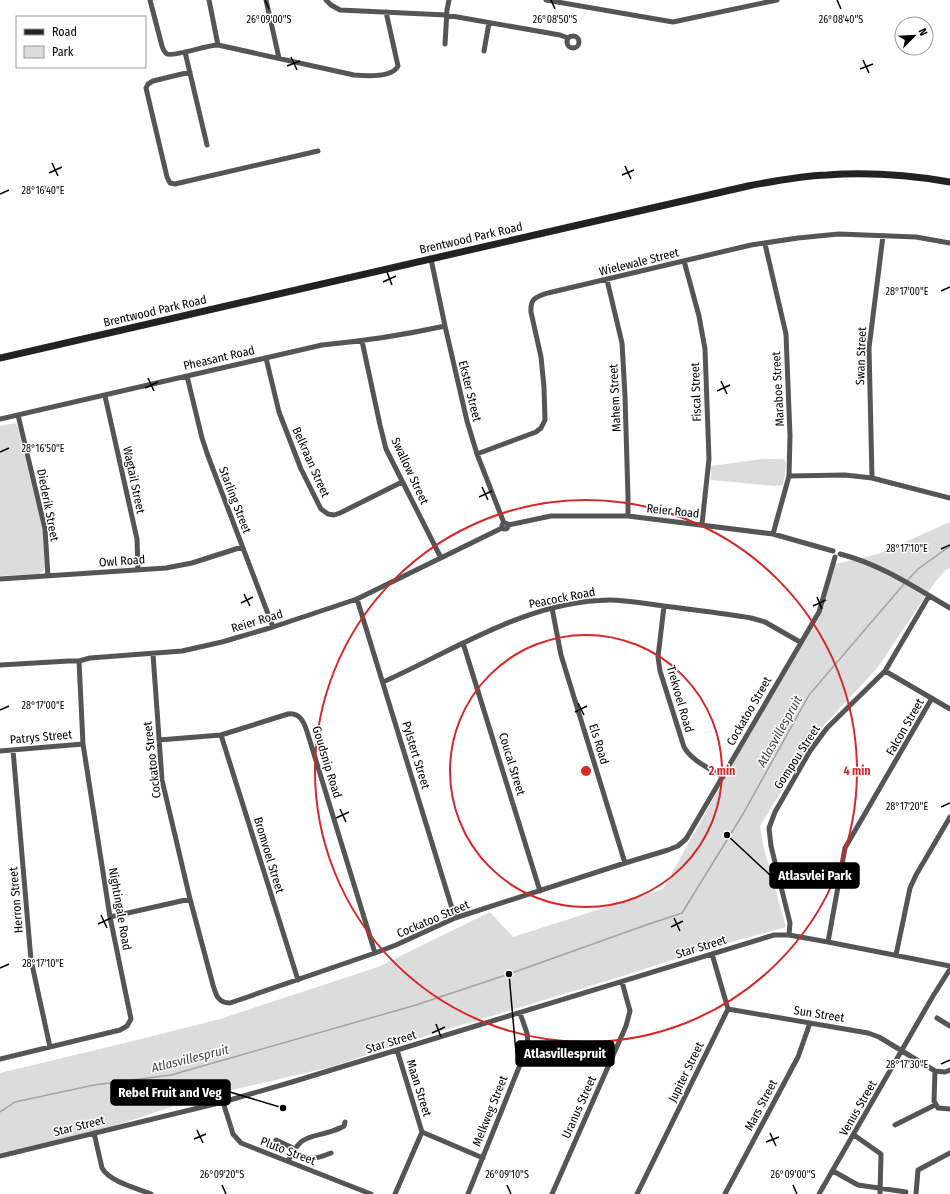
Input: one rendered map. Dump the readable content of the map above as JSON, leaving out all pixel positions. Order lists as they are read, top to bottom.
{
  "streets": {
    "street": [
      "Brentwood Park Road",
      "Wielewale Street",
      "Swan Street",
      "Pheasant Road",
      "Maraboe Street",
      "Ekster Street",
      "Fiscal Street",
      "Mahem Street",
      "Belkraan Street",
      "Swallow Street",
      "Wagtail Street",
      "Starling Street",
      "Diederik Street",
      "Reier Road",
      "Owl Road",
      "Peacock Road",
      "Trekvoel Road",
      "Cockatoo Street",
      "Falcon Street",
      "Patrys Street",
      "Els Road",
      "Pylstert Street",
      "Gompou Street",
      "Goudsnip Road",
      "Coucal Street",
      "Bromvoel Street",
      "Herron Street",
      "Nightingale Road",
      "Star Street",
      "Sun Street",
      "Jupiter Street",
      "Maan Street",
      "Mars Street",
      "Uranus Street",
      "Venus Street",
      "Melkweg Street",
      "Pluto Street"
    ]
  },
  "crossings": [
    ["Brentwood Park Road", "Ekster Street"],
    ["Wielewale Street", "Swan Street"],
    ["Wielewale Street", "Maraboe Street"],
    ["Wielewale Street", "Ekster Street"],
    ["Wielewale Street", "Fiscal Street"],
    ["Wielewale Street", "Mahem Street"],
    ["Pheasant Road", "Ekster Street"],
    ["Pheasant Road", "Belkraan Street"],
    ["Pheasant Road", "Swallow Street"],
    ["Pheasant Road", "Wagtail Street"],
    ["Pheasant Road", "Starling Street"],
    ["Pheasant Road", "Diederik Street"],
    ["Maraboe Street", "Reier Road"],
    ["Ekster Street", "Reier Road"],
    ["Fiscal Street", "Reier Road"],
    ["Mahem Street", "Reier Road"],
    ["Belkraan Street", "Swallow Street"],
    ["Swallow Street", "Reier Road"],
    ["Wagtail Street", "Owl Road"],
    ["Starling Street", "Reier Road"],
    ["Starling Street", "Owl Road"],
    ["Diederik Street", "Owl Road"],
    ["Reier Road", "Cockatoo Street"],
    ["Reier Road", "Pylstert Street"],
    ["Reier Road", "Nightingale Road"],
    ["Peacock Road", "Trekvoel Road"],
    ["Peacock Road", "Cockatoo Street"],
    ["Peacock Road", "Els Road"],
    ["Peacock Road", "Pylstert Street"],
    ["Peacock Road", "Coucal Street"],
    ["Trekvoel Road", "Cockatoo Street"],
    ["Cockatoo Street", "Els Road"],
    ["Cockatoo Street", "Pylstert Street"],
    ["Cockatoo Street", "Goudsnip Road"],
    ["Cockatoo Street", "Coucal Street"],
    ["Cockatoo Street", "Bromvoel Street"],
    ["Falcon Street", "Star Street"],
    ["Patrys Street", "Herron Street"],
    ["Patrys Street", "Nightingale Road"],
    ["Gompou Street", "Star Street"],
    ["Goudsnip Road", "Bromvoel Street"],
    ["Herron Street", "Nightingale Road"],
    ["Star Street", "Maan Street"],
    ["Star Street", "Uranus Street"],
    ["Star Street", "Melkweg Street"],
    ["Star Street", "Pluto Street"],
    ["Sun Street", "Jupiter Street"],
    ["Sun Street", "Mars Street"],
    ["Sun Street", "Venus Street"],
    ["Maan Street", "Melkweg Street"]
  ],
  "water": ["Atlasvillespruit"],
  "places": ["Atlasvlei Park", "Atlasvillespruit", "Rebel Fruit and Veg"],
  "legend": ["Road", "Park"],
  "north": "top right",
  "coordinates": [
    "26°09'00\"S",
    "26°08'50\"S",
    "26°08'40\"S",
    "28°16'40\"E",
    "28°17'00\"E",
    "28°16'50\"E",
    "28°17'10\"E",
    "28°17'20\"E",
    "28°17'30\"E",
    "26°09'20\"S",
    "26°09'10\"S"
  ],
  "rings": ["2 min", "4 min"]
}
